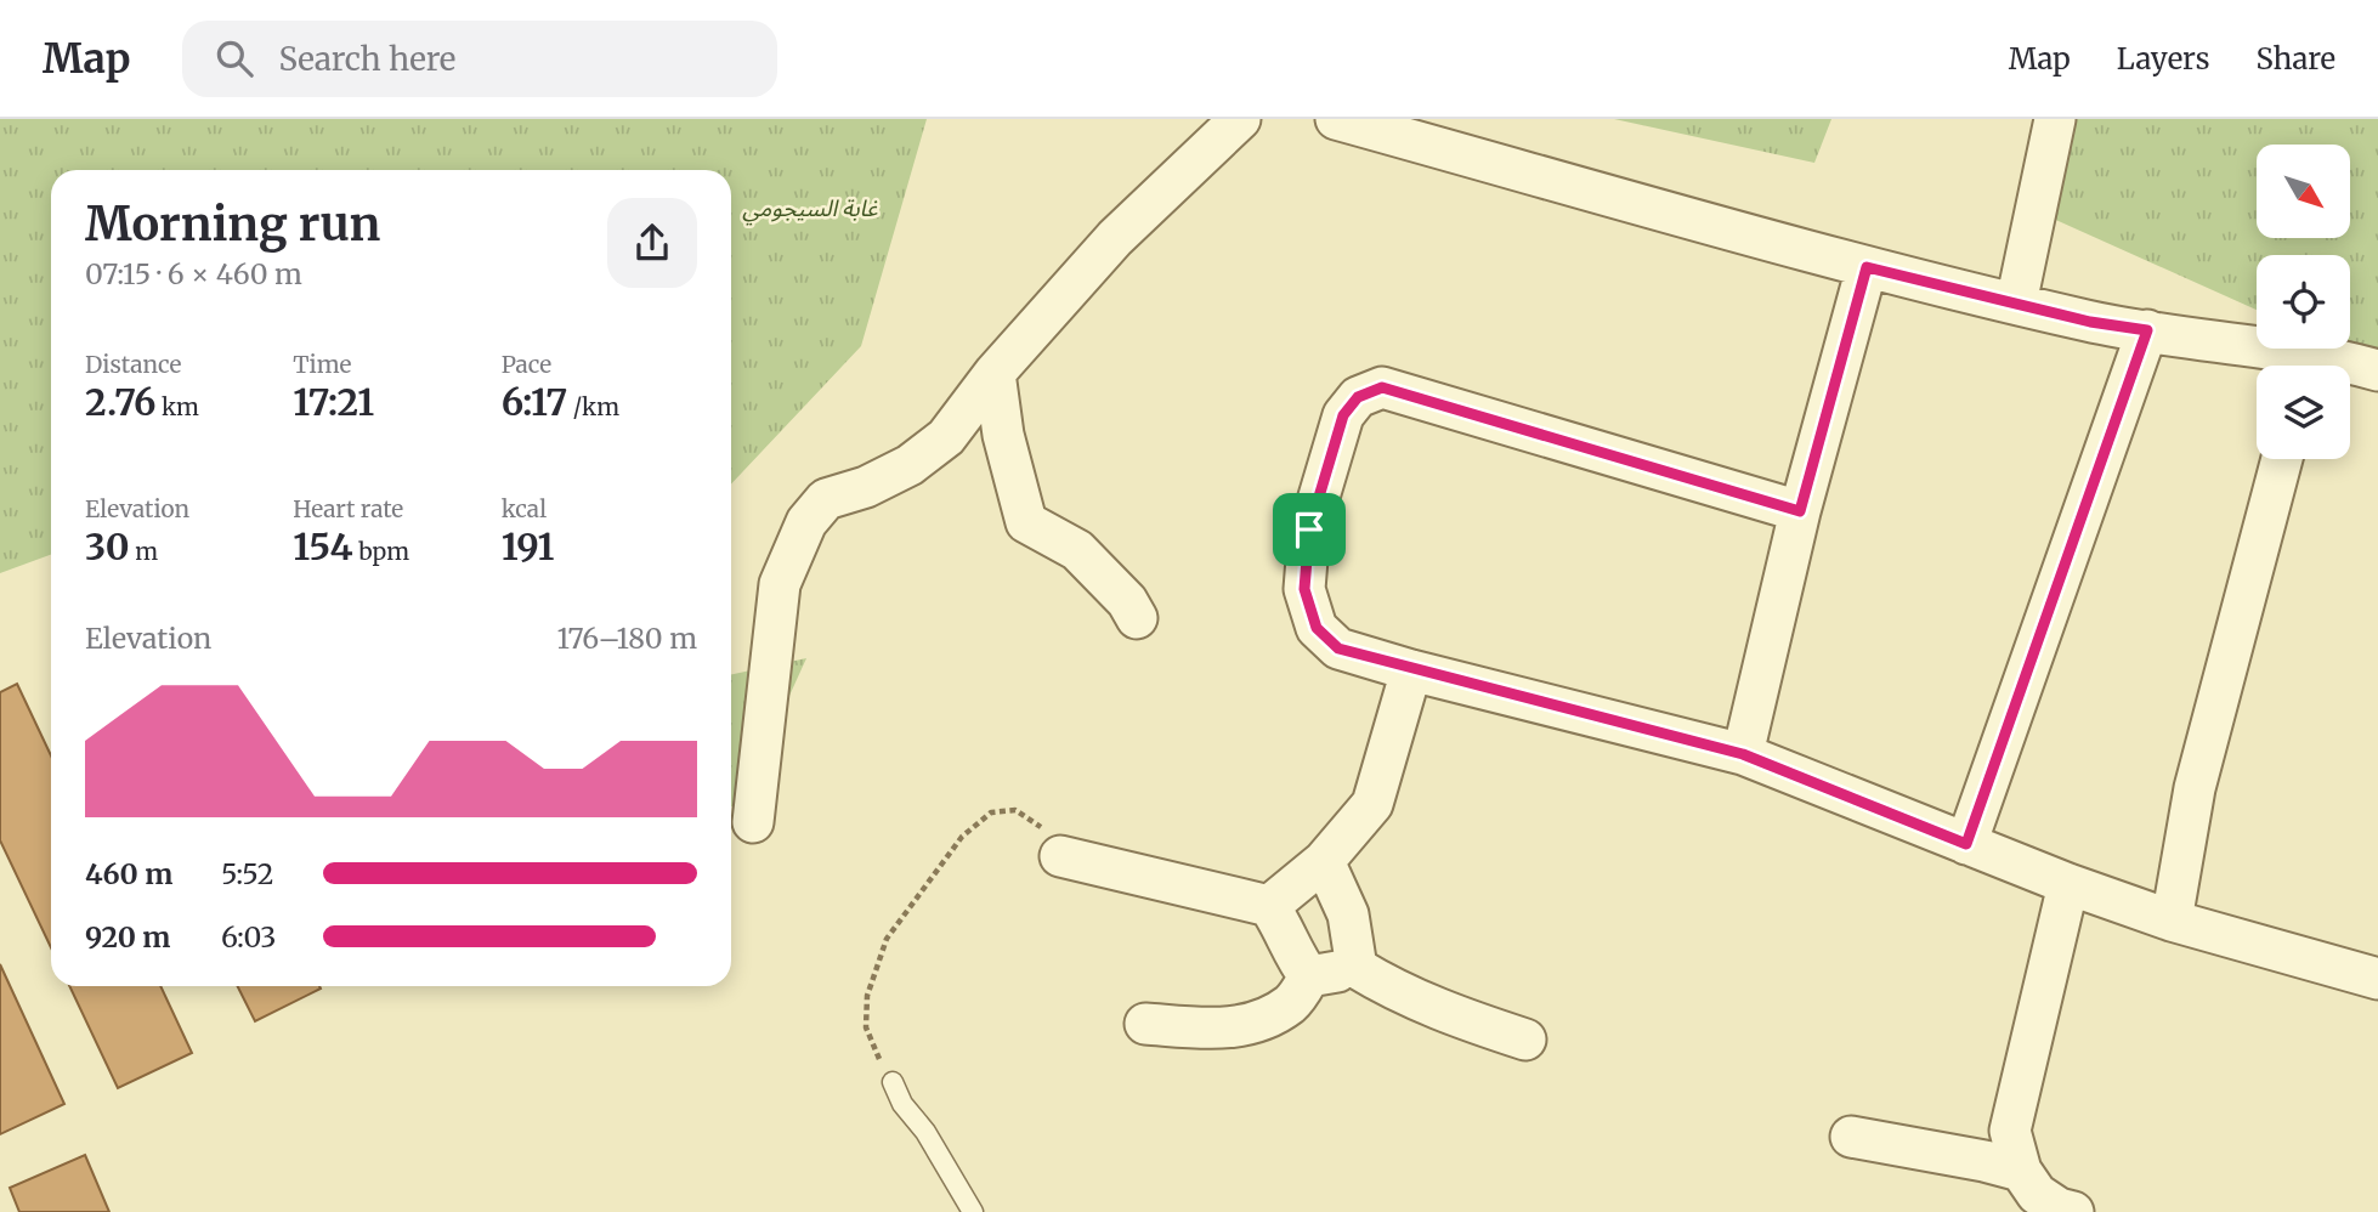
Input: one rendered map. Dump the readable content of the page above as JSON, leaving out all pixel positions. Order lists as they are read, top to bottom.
{
  "parks": ["غابة السيجومي"],
  "north": "bottom right",
  "page": {
    "header": "Map",
    "search": "Search here",
    "nav": ["Map", "Layers", "Share"],
    "heading": ["Morning run", "07:15 · 6 × 460 m"],
    "stats": [
      ["Distance", "2.76 km"],
      ["Time", "17:21"],
      ["Pace", "6:17 /km"],
      ["Elevation", "30 m"],
      ["Heart rate", "154 bpm"],
      ["kcal", "191"]
    ],
    "chart": ["Elevation", "176–180 m"],
    "list": [
      {
        "name": "460 m",
        "note": "5:52"
      },
      {
        "name": "920 m",
        "note": "6:03"
      }
    ]
  }
}
